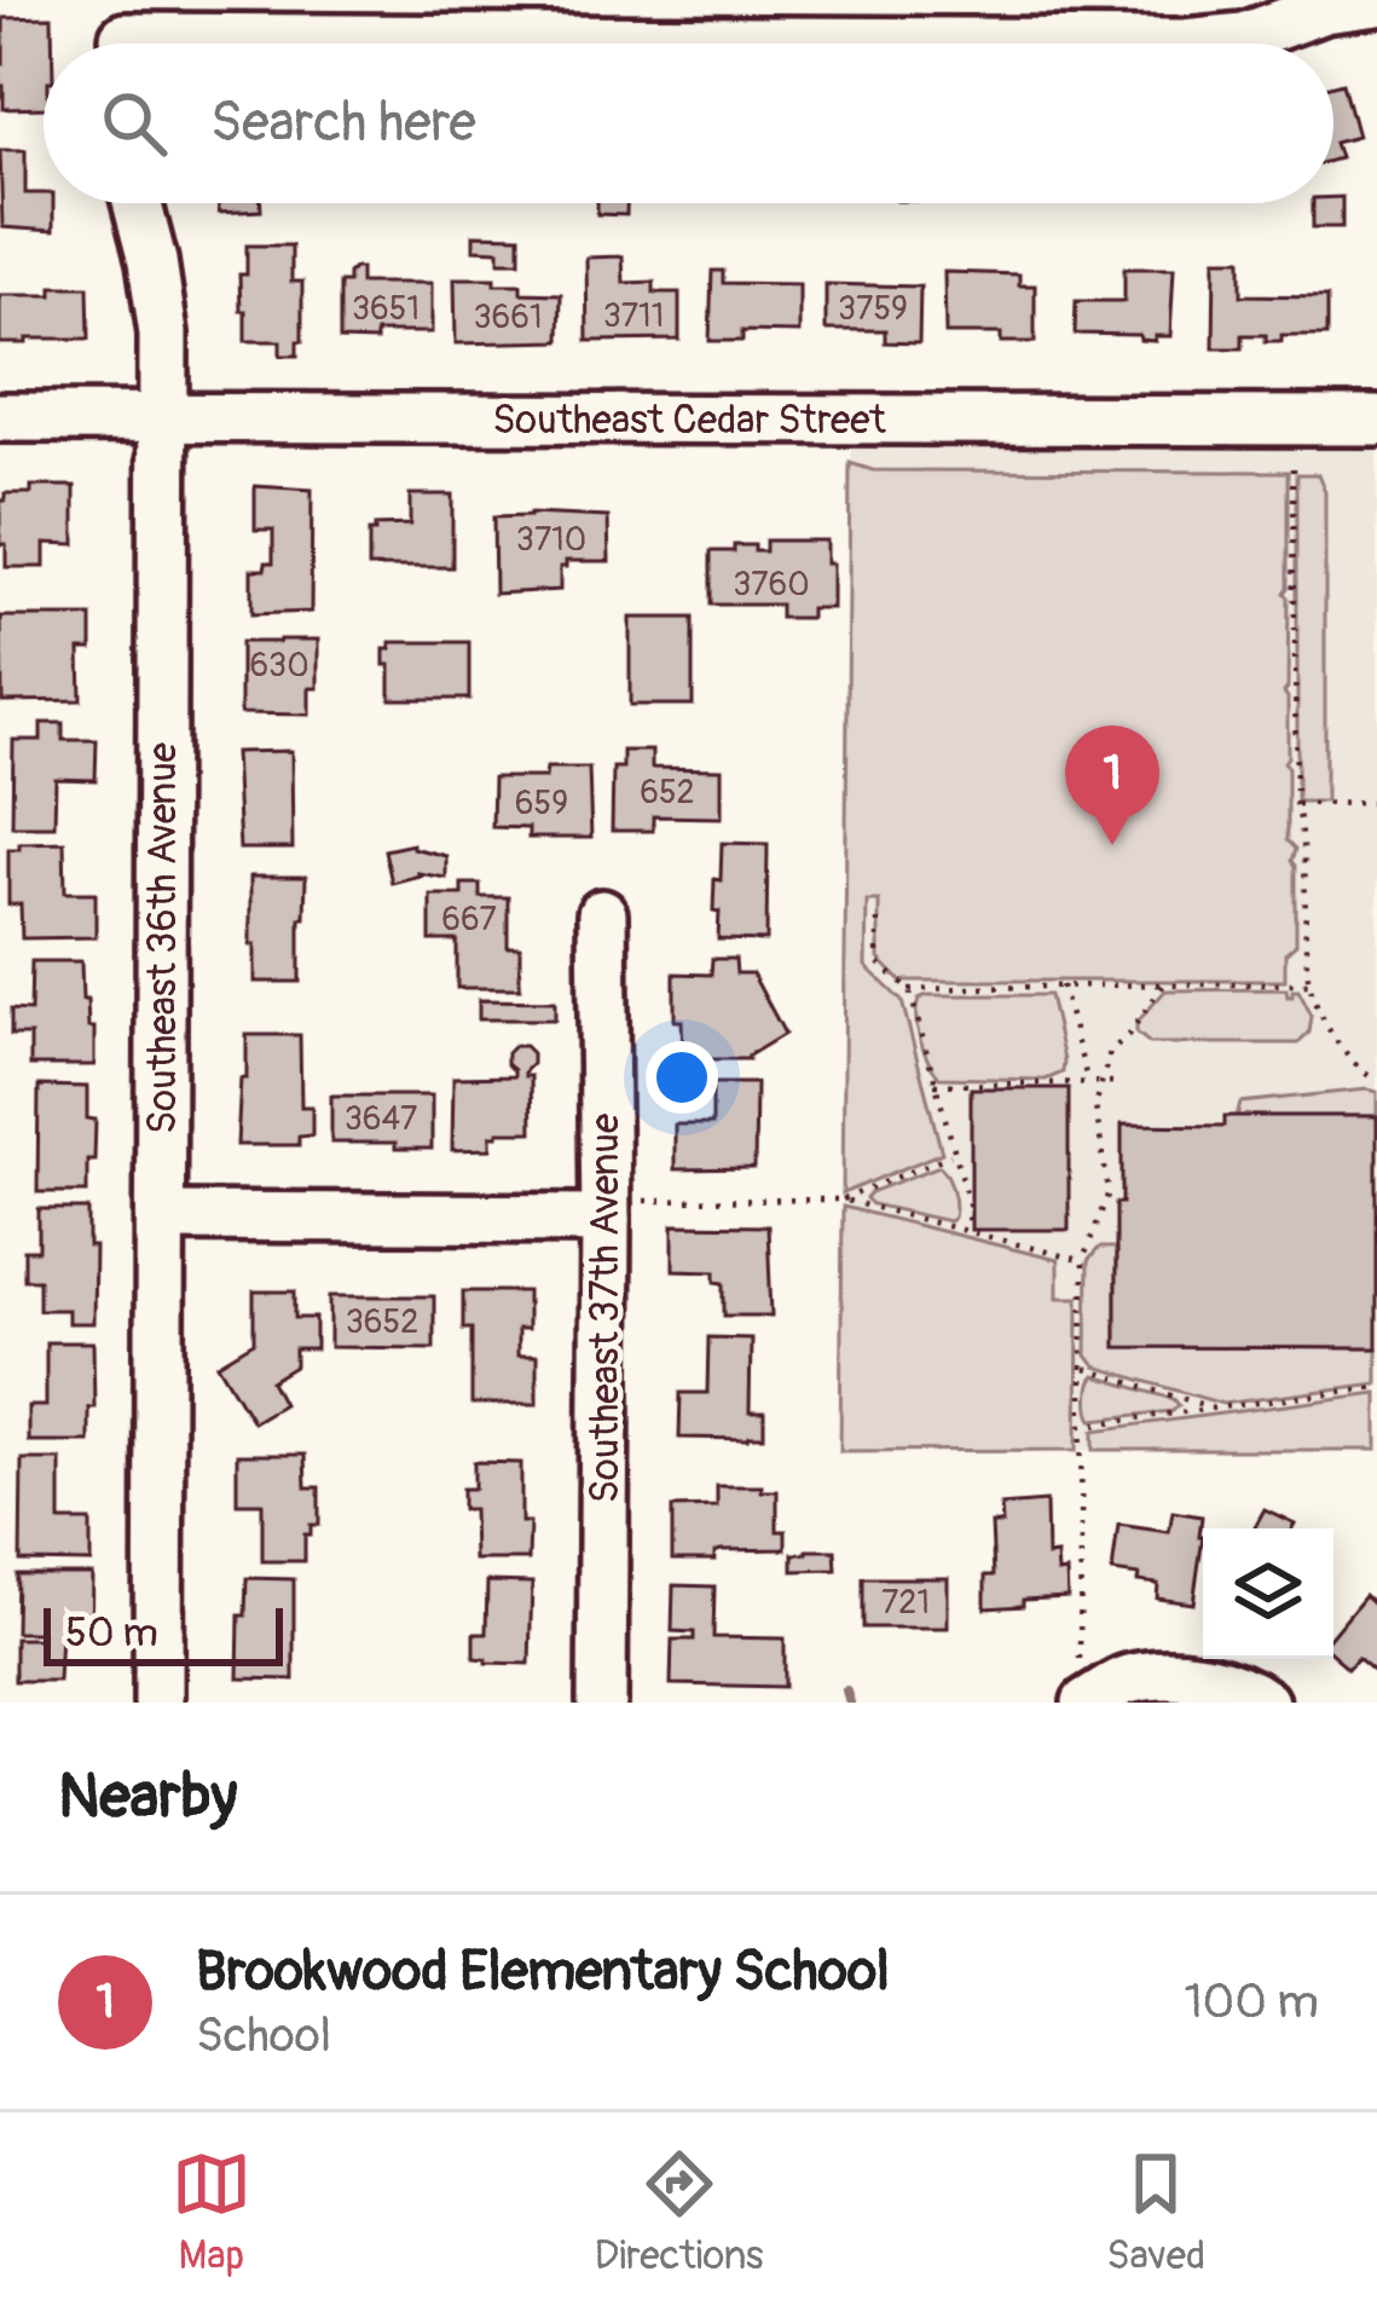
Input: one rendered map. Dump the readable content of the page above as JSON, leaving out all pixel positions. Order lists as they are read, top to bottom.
{
  "streets": {
    "street": ["Southeast Cedar Street", "Southeast 36th Avenue", "Southeast 37th Avenue"]
  },
  "crossings": [
    ["Southeast Cedar Street", "Southeast 36th Avenue"]
  ],
  "house_numbers": [
    "3651",
    "3759",
    "3711",
    "3661",
    "3710",
    "3760",
    "630",
    "652",
    "659",
    "667",
    "3647",
    "3652",
    "721"
  ],
  "scale_bar": "50 m",
  "page": {
    "search": "Search here",
    "pins": "1",
    "scale": "50 m",
    "heading": "Nearby",
    "list": [
      {
        "mark": "1",
        "name": "Brookwood Elementary School",
        "note": "School",
        "value": "100 m"
      }
    ],
    "nav": ["Map", "Directions", "Saved"]
  }
}
